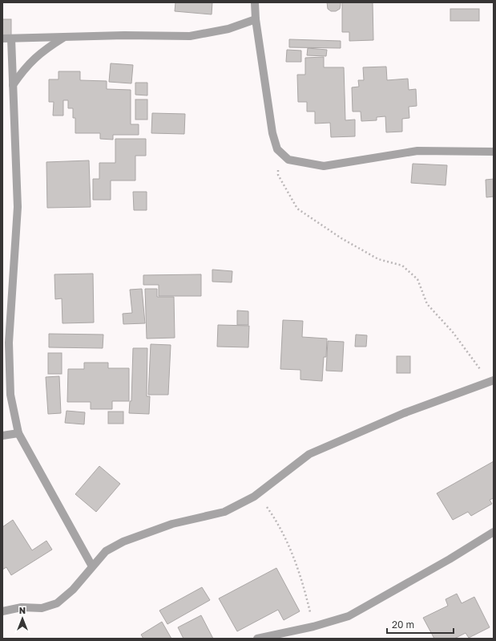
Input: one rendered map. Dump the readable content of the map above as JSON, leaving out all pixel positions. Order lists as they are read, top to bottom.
{
  "scale_bar": "20 m",
  "north": "top"
}
